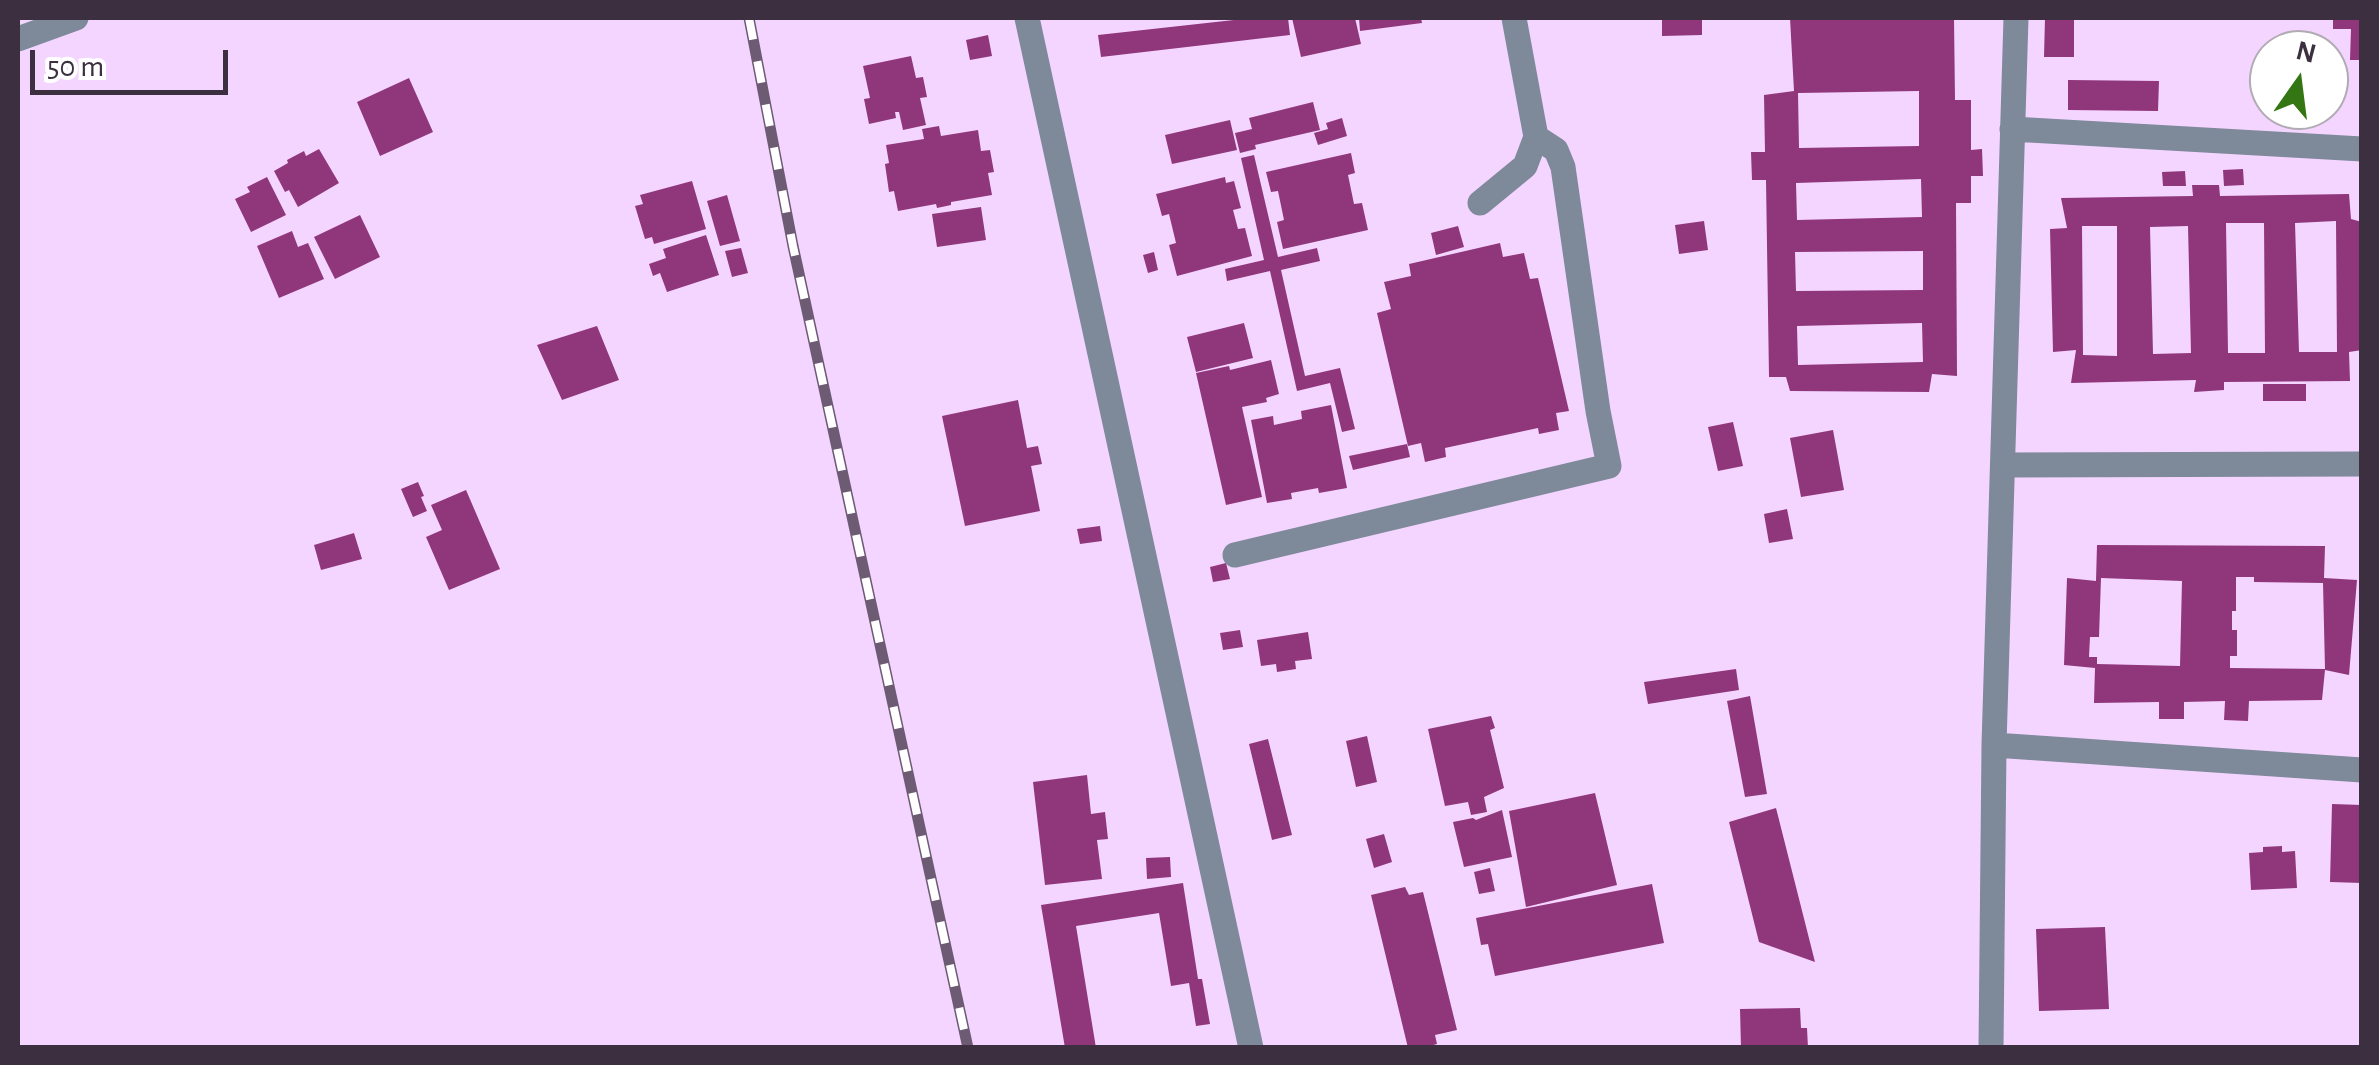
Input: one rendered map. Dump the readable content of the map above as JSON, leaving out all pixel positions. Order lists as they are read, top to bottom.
{
  "scale_bar": "50 m",
  "north": "top"
}
